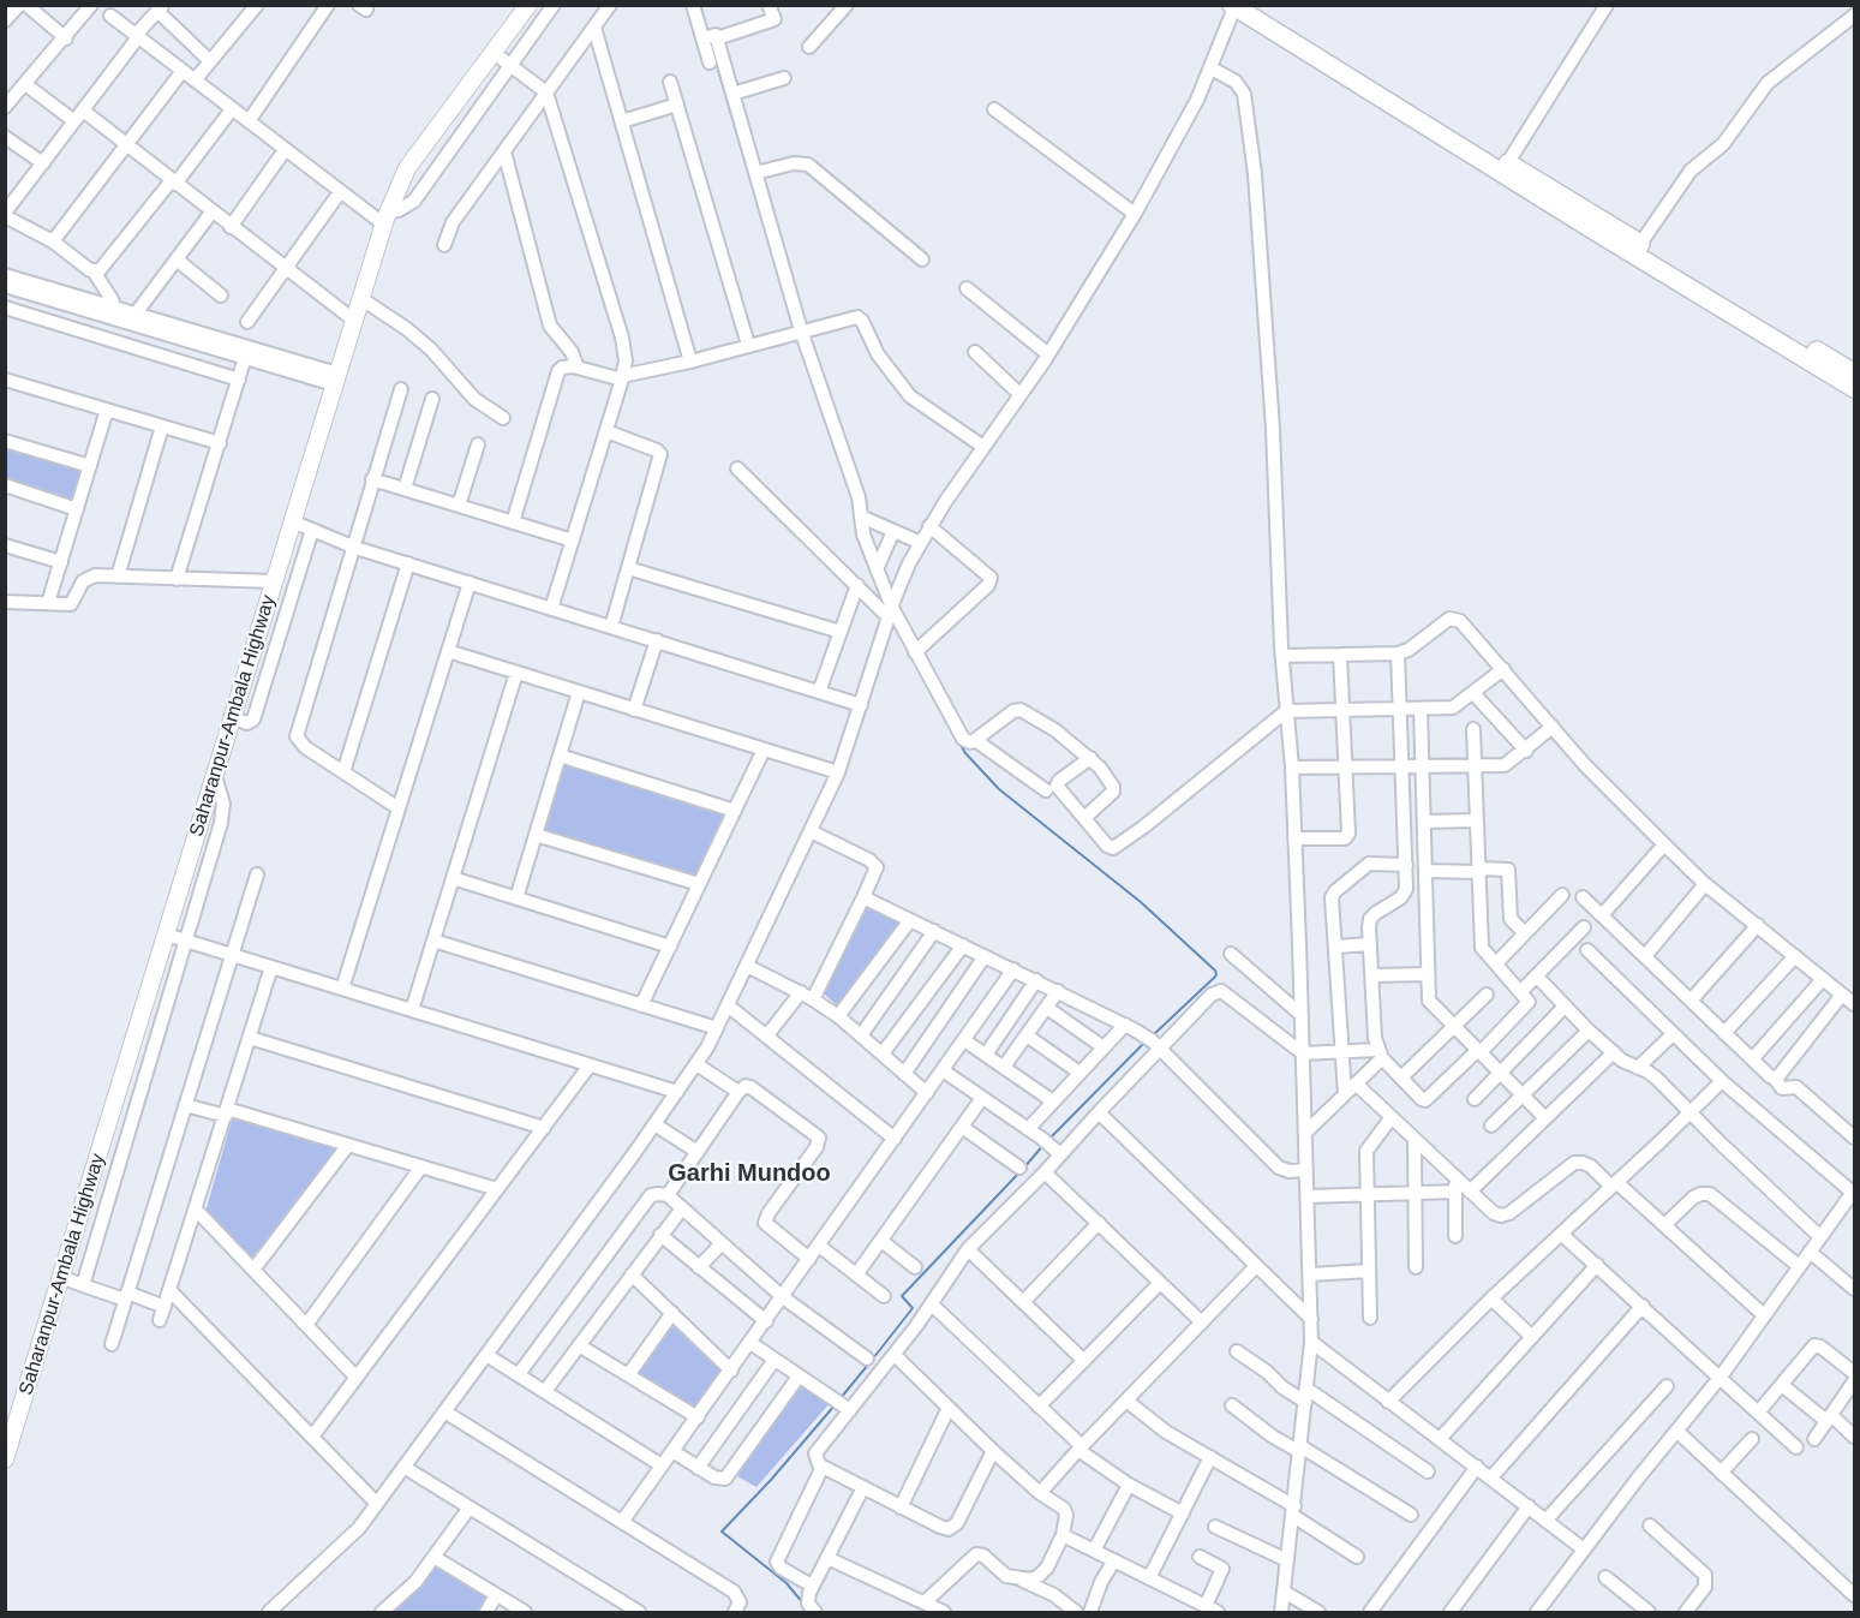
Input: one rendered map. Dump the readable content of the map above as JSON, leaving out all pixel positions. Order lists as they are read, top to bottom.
{
  "streets": {
    "main road": ["Saharanpur-Ambala Highway"]
  },
  "districts": ["Garhi Mundoo"]
}
